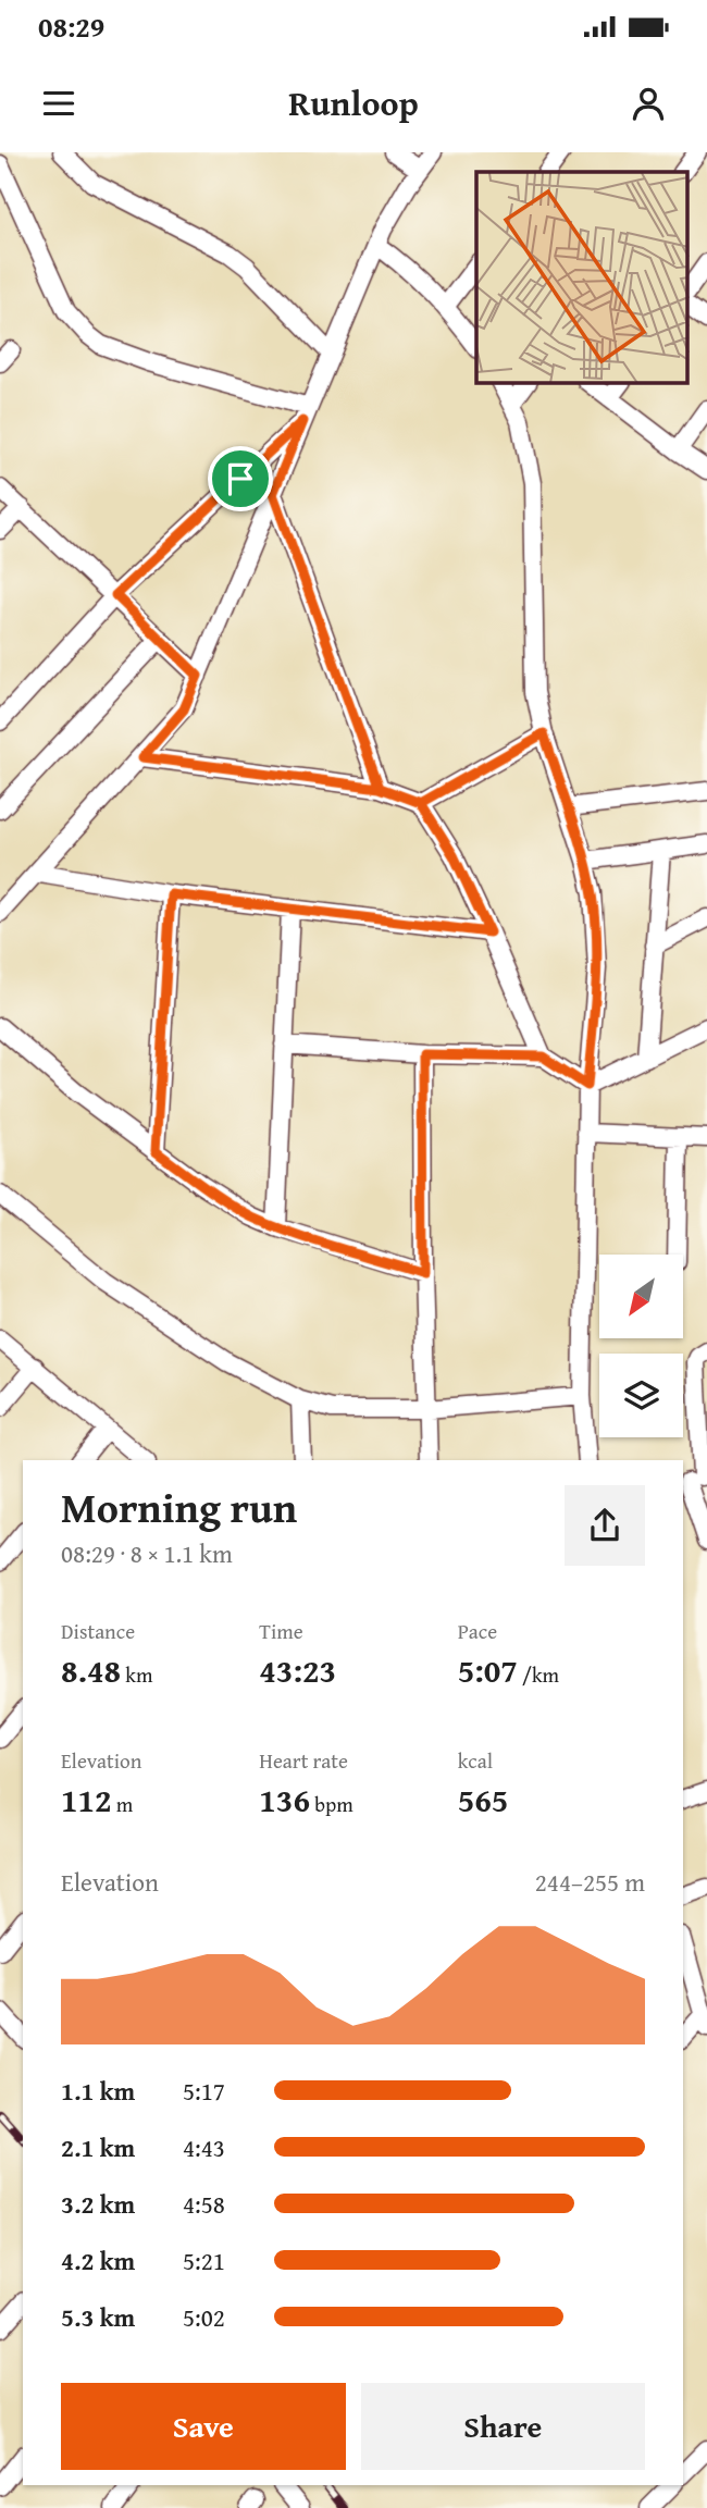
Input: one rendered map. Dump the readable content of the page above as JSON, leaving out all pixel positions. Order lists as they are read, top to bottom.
{
  "north": "bottom left",
  "page": {
    "status": "08:29",
    "header": "Runloop",
    "heading": ["Morning run", "08:29 · 8 × 1.1 km"],
    "stats": [
      ["Distance", "8.48 km"],
      ["Time", "43:23"],
      ["Pace", "5:07 /km"],
      ["Elevation", "112 m"],
      ["Heart rate", "136 bpm"],
      ["kcal", "565"]
    ],
    "chart": ["Elevation", "244–255 m"],
    "list": [
      {
        "name": "1.1 km",
        "note": "5:17"
      },
      {
        "name": "2.1 km",
        "note": "4:43"
      },
      {
        "name": "3.2 km",
        "note": "4:58"
      },
      {
        "name": "4.2 km",
        "note": "5:21"
      },
      {
        "name": "5.3 km",
        "note": "5:02"
      }
    ],
    "buttons": ["Save", "Share"]
  }
}
